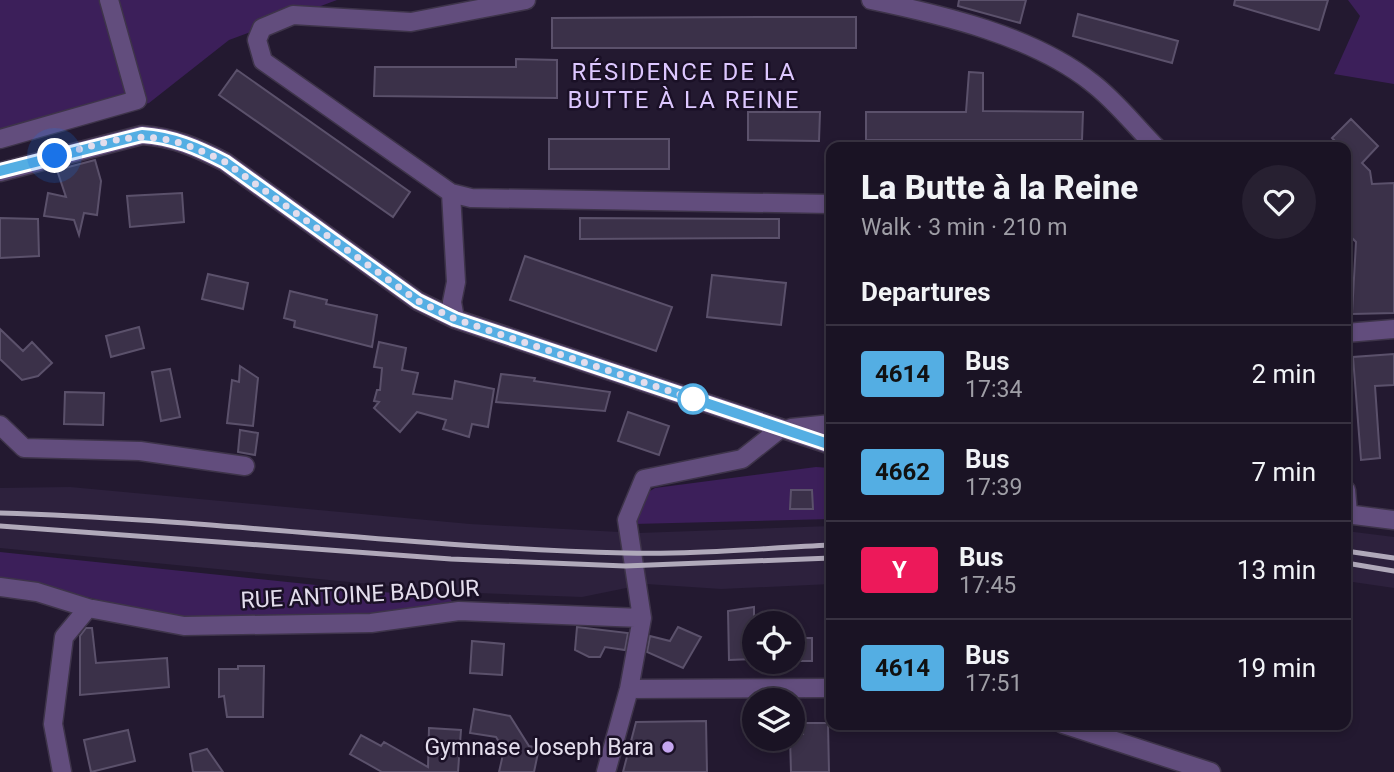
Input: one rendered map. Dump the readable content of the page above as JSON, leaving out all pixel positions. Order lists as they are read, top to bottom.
{
  "streets": {
    "street": ["RUE ANTOINE BADOUR"]
  },
  "districts": ["RÉSIDENCE DE LA BUTTE À LA REINE"],
  "places": ["Gymnase Joseph Bara"],
  "lines": ["bus line 4614"],
  "page": {
    "heading": [
      ["La Butte à la Reine", "Walk · 3 min · 210 m"],
      "Departures"
    ],
    "list": [
      {
        "mark": "4614",
        "name": "Bus",
        "note": "17:34",
        "value": "2 min"
      },
      {
        "mark": "4662",
        "name": "Bus",
        "note": "17:39",
        "value": "7 min"
      },
      {
        "mark": "Y",
        "name": "Bus",
        "note": "17:45",
        "value": "13 min"
      },
      {
        "mark": "4614",
        "name": "Bus",
        "note": "17:51",
        "value": "19 min"
      }
    ]
  }
}
